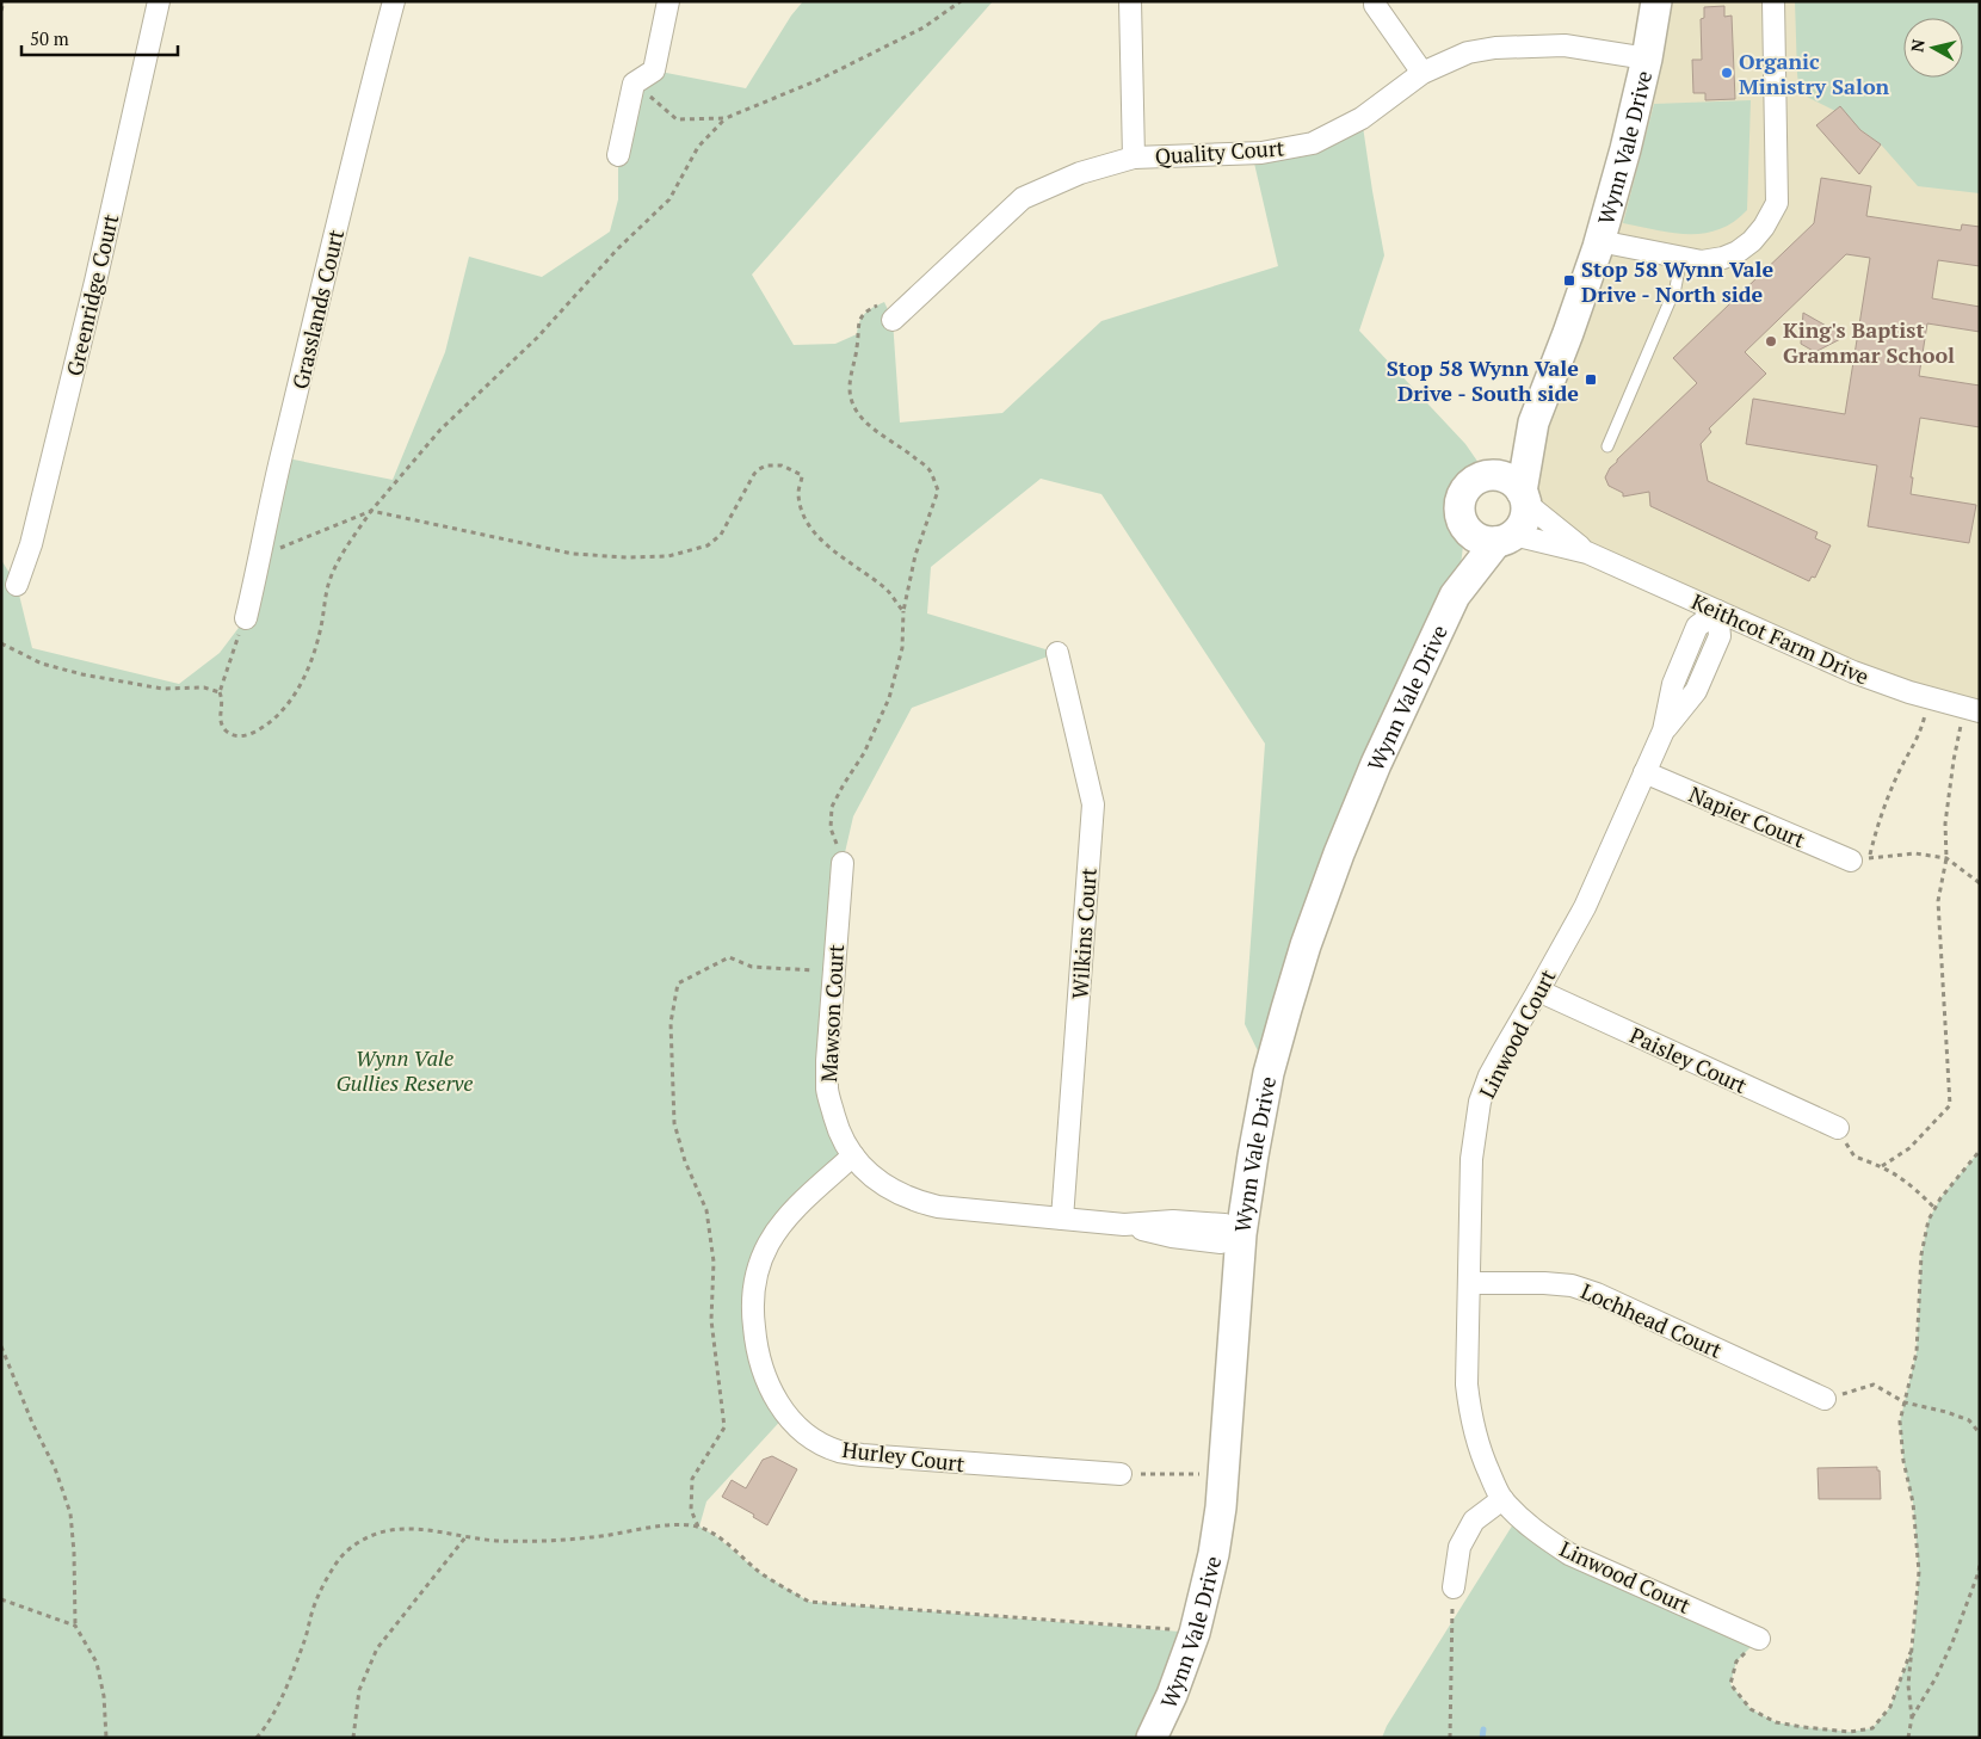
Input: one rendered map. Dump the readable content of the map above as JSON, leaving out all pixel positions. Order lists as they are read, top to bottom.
{
  "streets": {
    "main road": ["Wynn Vale Drive"],
    "street": [
      "Quality Court",
      "Greenridge Court",
      "Grasslands Court",
      "Keithcot Farm Drive",
      "Napier Court",
      "Wilkins Court",
      "Mawson Court",
      "Linwood Court",
      "Paisley Court",
      "Lochhead Court",
      "Hurley Court"
    ]
  },
  "crossings": [
    ["Wynn Vale Drive", "Quality Court"],
    ["Wynn Vale Drive", "Keithcot Farm Drive"],
    ["Wynn Vale Drive", "Mawson Court"],
    ["Keithcot Farm Drive", "Linwood Court"],
    ["Napier Court", "Linwood Court"],
    ["Wilkins Court", "Mawson Court"],
    ["Mawson Court", "Hurley Court"],
    ["Linwood Court", "Paisley Court"],
    ["Linwood Court", "Lochhead Court"]
  ],
  "parks": ["Wynn Vale Gullies Reserve"],
  "places": {
    "other": ["Organic Ministry Salon", "King's Baptist Grammar School"],
    "transit": ["Stop 58 Wynn Vale Drive - North side", "Stop 58 Wynn Vale Drive - South side"]
  },
  "scale_bar": "50 m",
  "north": "left"
}
